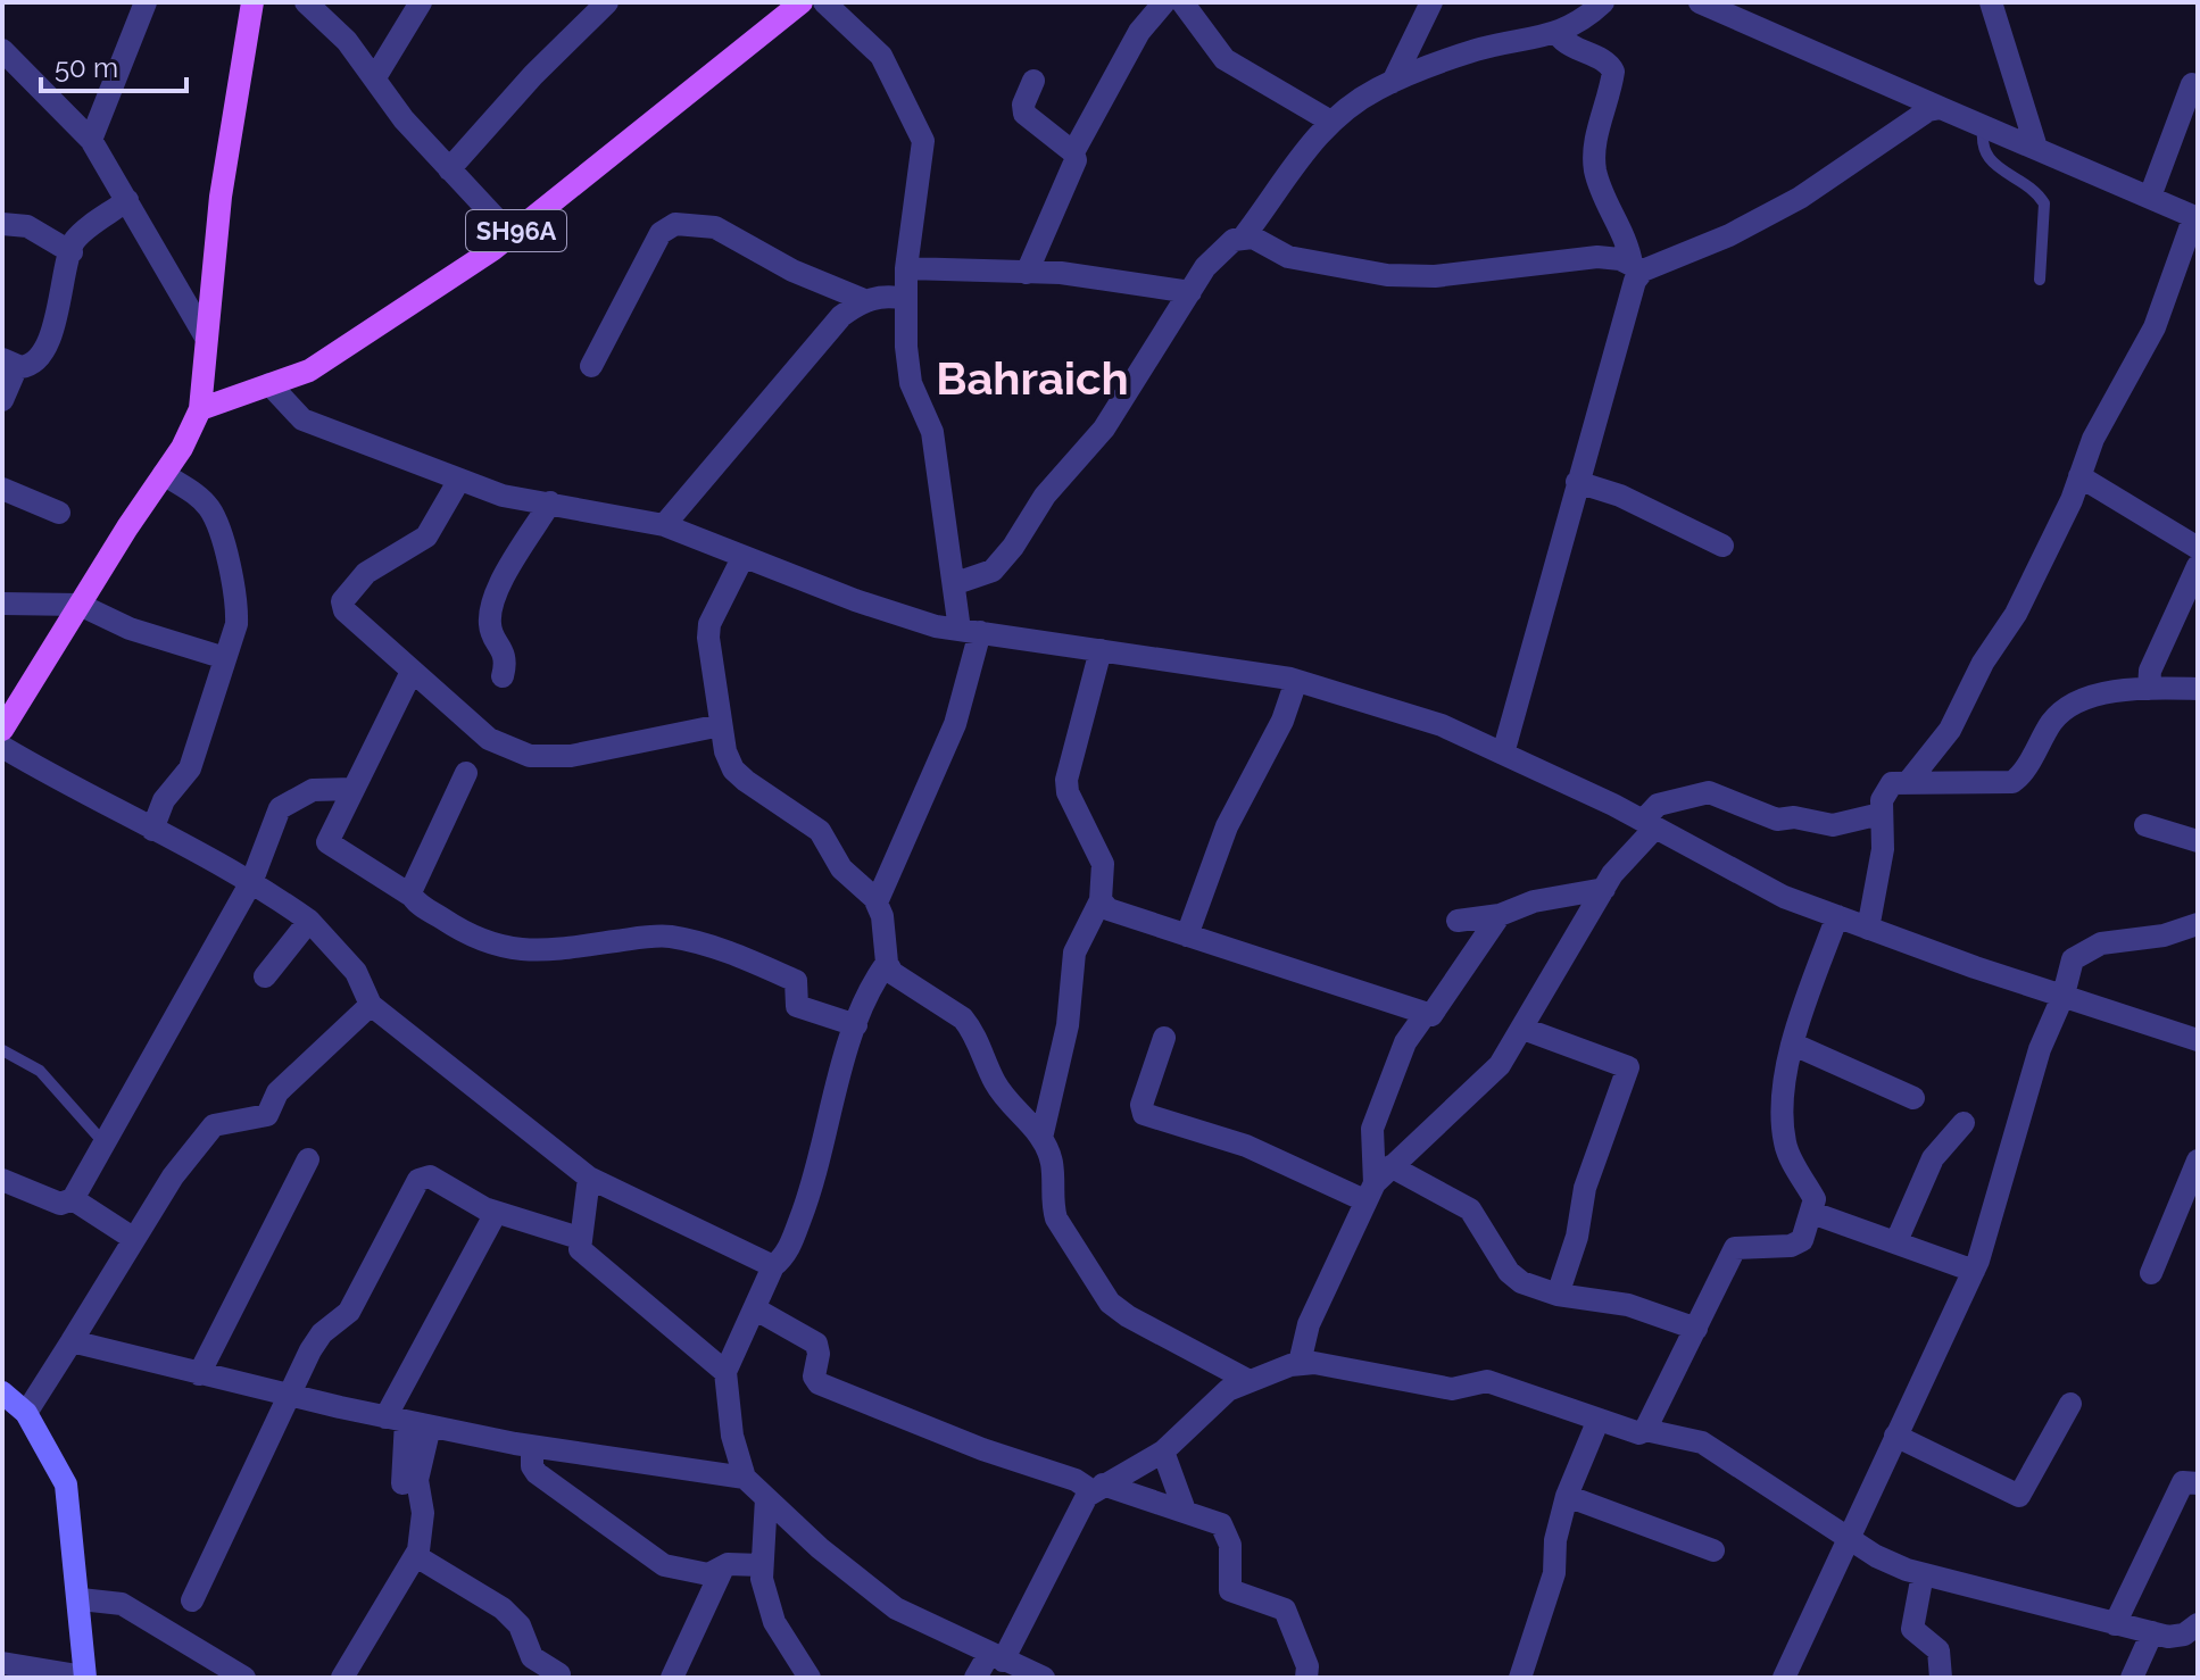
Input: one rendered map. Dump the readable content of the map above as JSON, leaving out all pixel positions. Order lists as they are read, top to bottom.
{
  "streets": {
    "main road": ["SH96A"]
  },
  "districts": ["Bahraich"],
  "scale_bar": "50 m"
}
